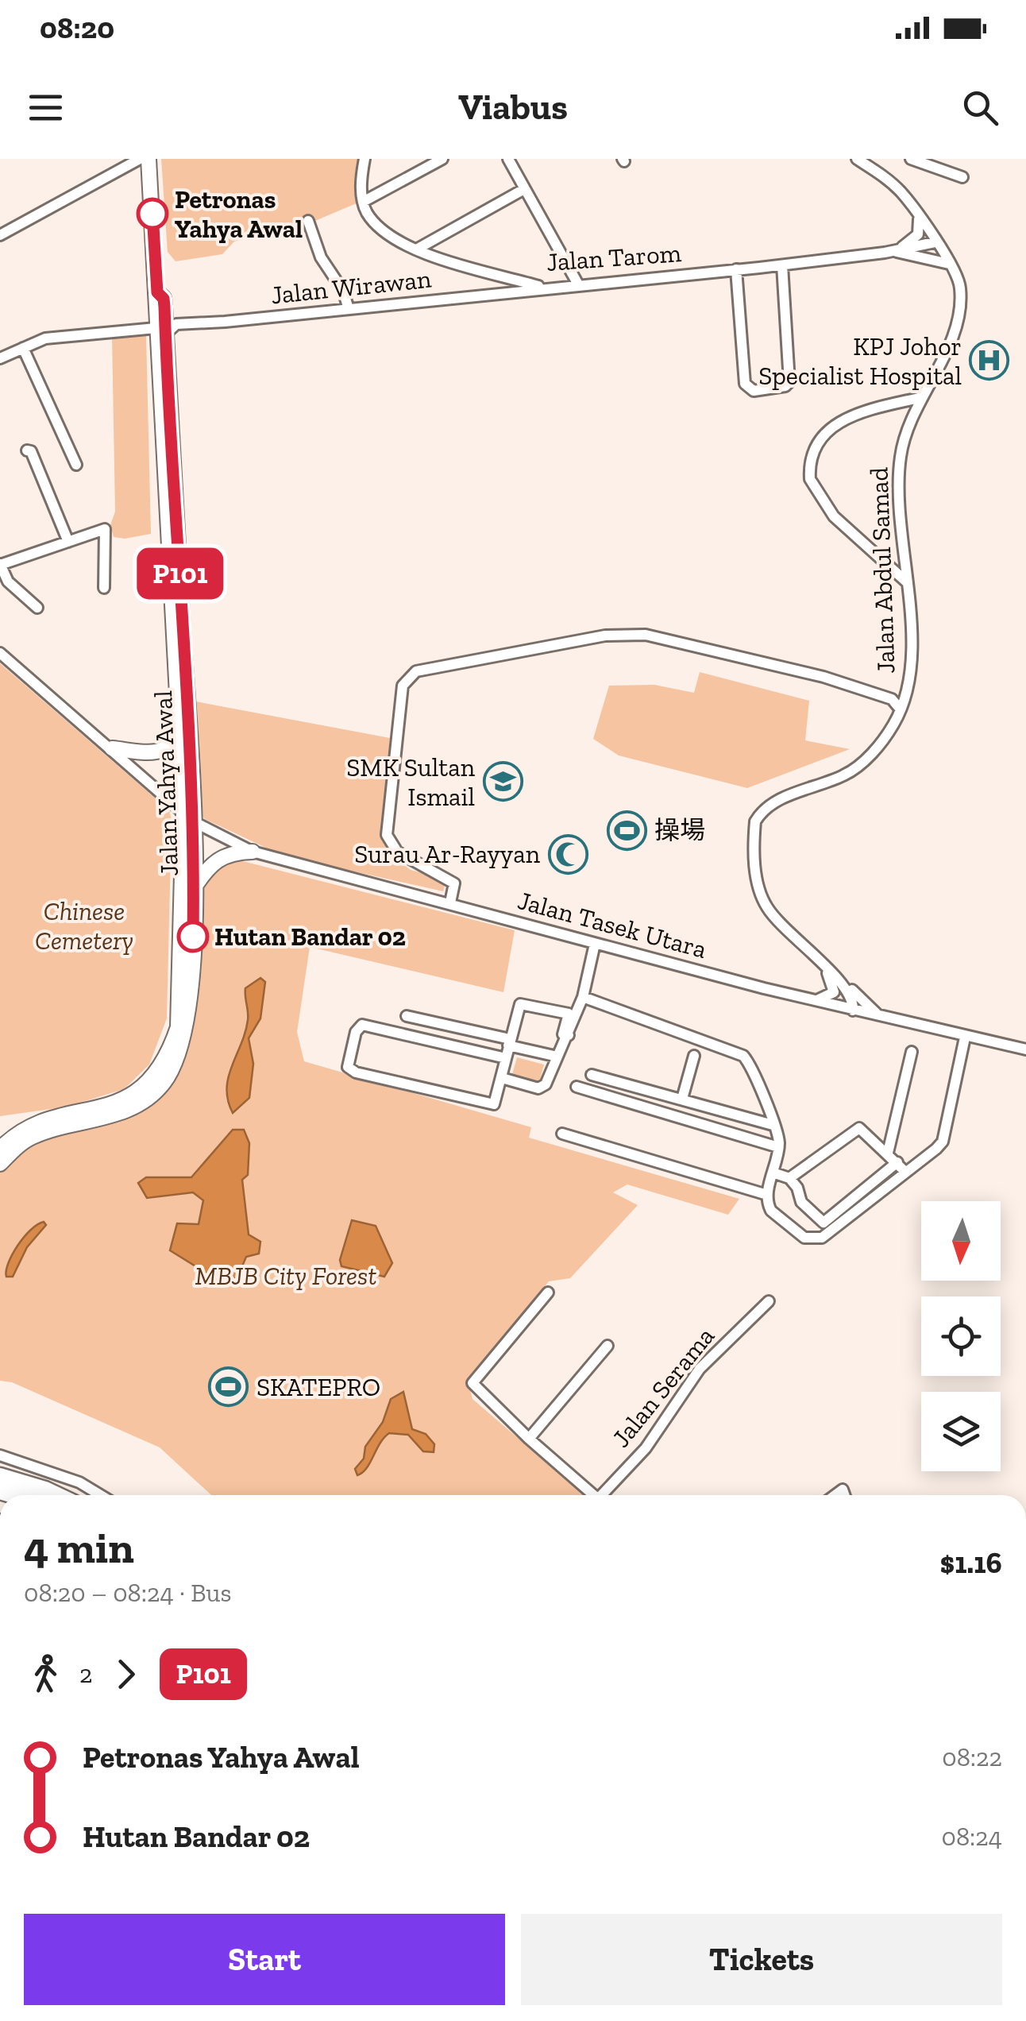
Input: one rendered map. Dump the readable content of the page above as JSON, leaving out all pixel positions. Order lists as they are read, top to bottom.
{
  "streets": {
    "main road": ["Jalan Yahya Awal"],
    "street": [
      "Jalan Tarom",
      "Jalan Wirawan",
      "Jalan Abdul Samad",
      "Jalan Tasek Utara",
      "Jalan Serama"
    ]
  },
  "crossings": [
    ["Jalan Tarom", "Jalan Wirawan"],
    ["Jalan Tarom", "Jalan Abdul Samad"],
    ["Jalan Wirawan", "Jalan Yahya Awal"],
    ["Jalan Abdul Samad", "Jalan Tasek Utara"],
    ["Jalan Yahya Awal", "Jalan Tasek Utara"]
  ],
  "parks": ["Chinese Cemetery", "MBJB City Forest"],
  "places": {
    "other": ["Petronas Yahya Awal", "Hutan Bandar 02"],
    "hospital": ["KPJ Johor Specialist Hospital"],
    "school or university": ["SMK Sultan Ismail"],
    "sports": ["操場", "SKATEPRO"],
    "mosque": ["Surau Ar-Rayyan"]
  },
  "lines": ["bus line P101"],
  "north": "bottom",
  "page": {
    "status": "08:20",
    "header": "Viabus",
    "on_map": "P101",
    "heading": ["4 min", "08:20 – 08:24 · Bus", "$1.16"],
    "legs": ["2", "P101"],
    "list": [
      {
        "name": "Petronas Yahya Awal",
        "value": "08:22"
      },
      {
        "name": "Hutan Bandar 02",
        "value": "08:24"
      }
    ],
    "buttons": ["Start", "Tickets"]
  }
}
